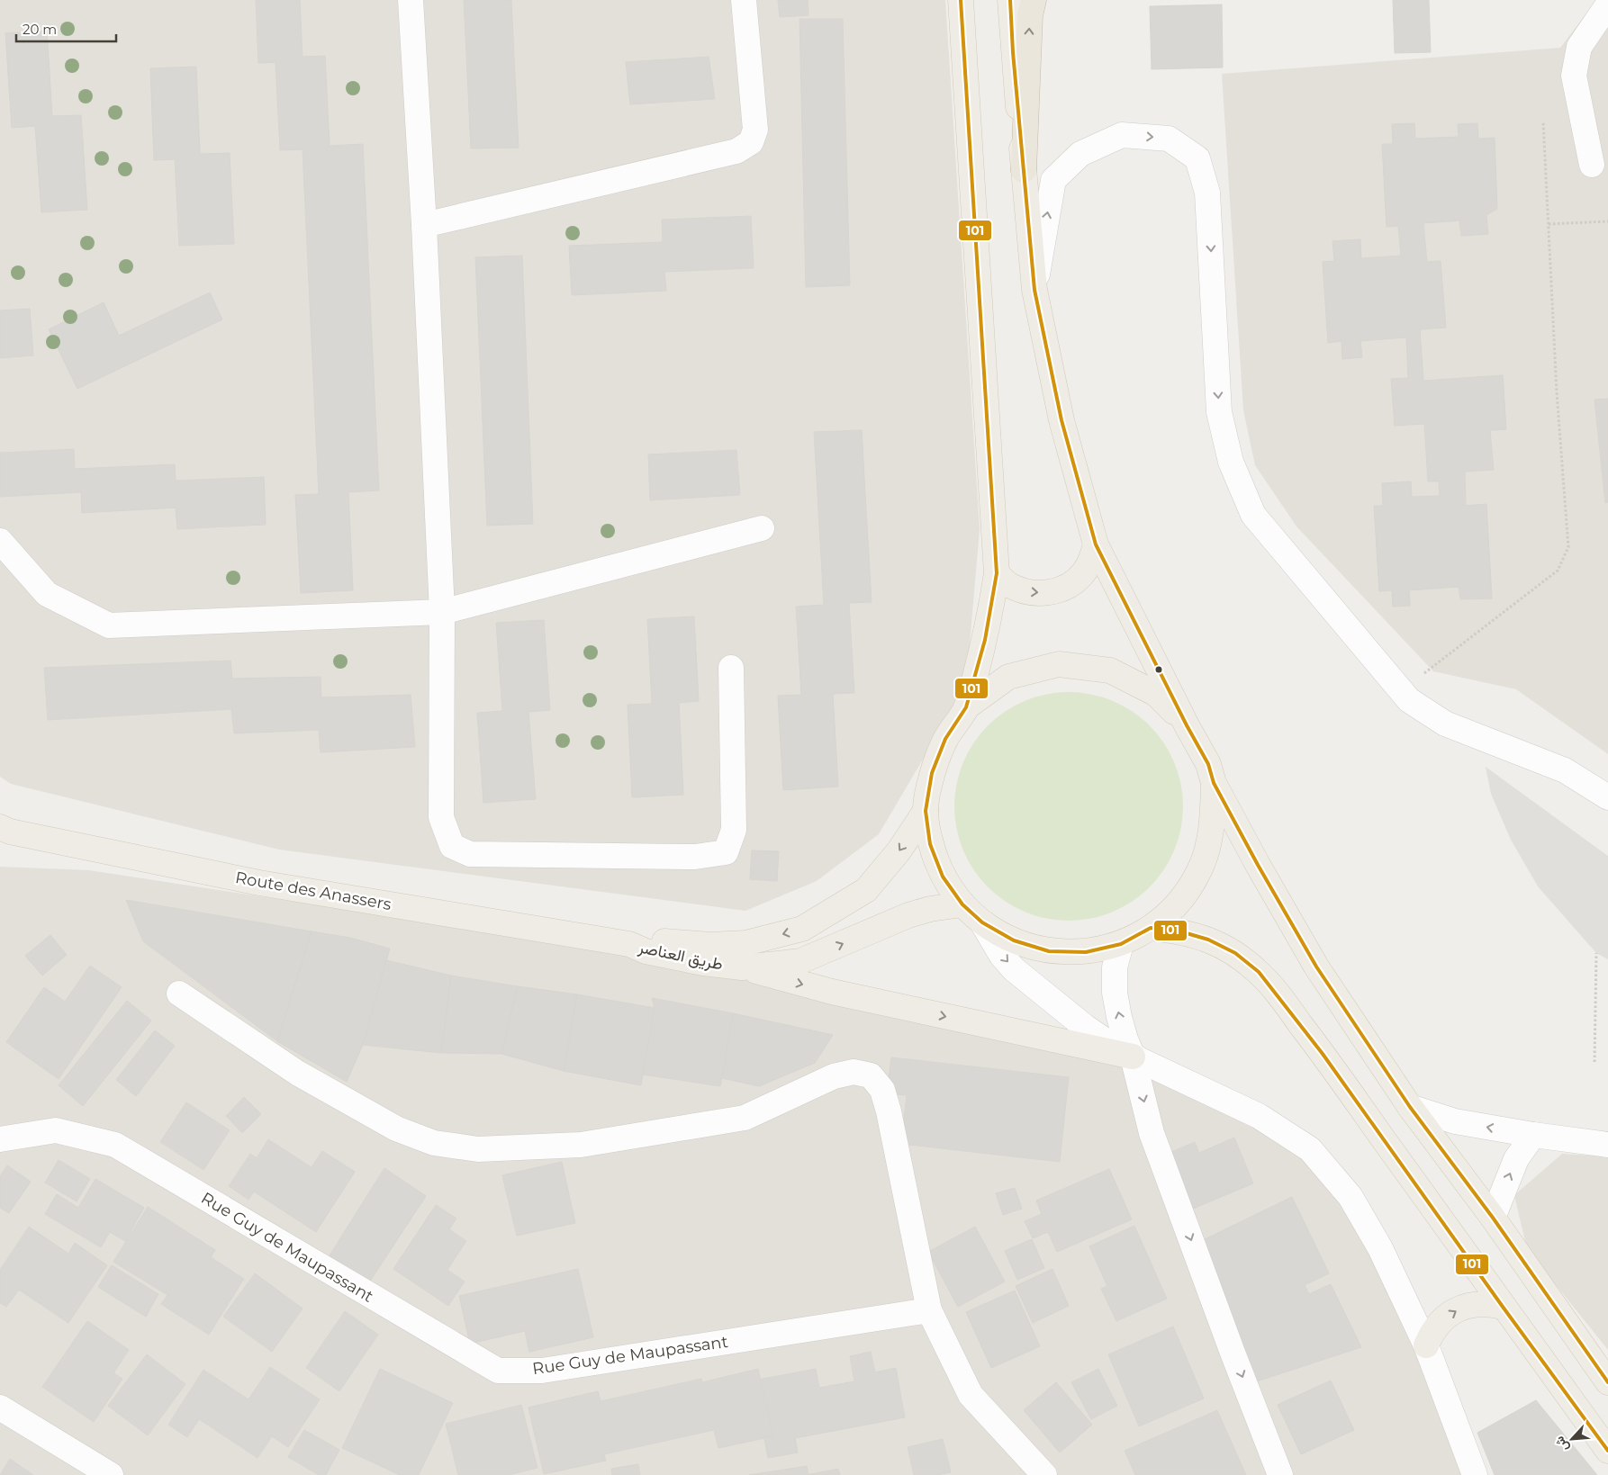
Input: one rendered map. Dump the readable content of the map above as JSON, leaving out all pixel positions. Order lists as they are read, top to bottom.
{
  "streets": {
    "main road": ["Route des Anassers", "طريق العناصر"],
    "street": ["Rue Guy de Maupassant"]
  },
  "crossings": [
    ["Route des Anassers", "طريق العناصر"]
  ],
  "lines": ["transit line 101"],
  "scale_bar": "20 m",
  "north": "bottom left"
}
